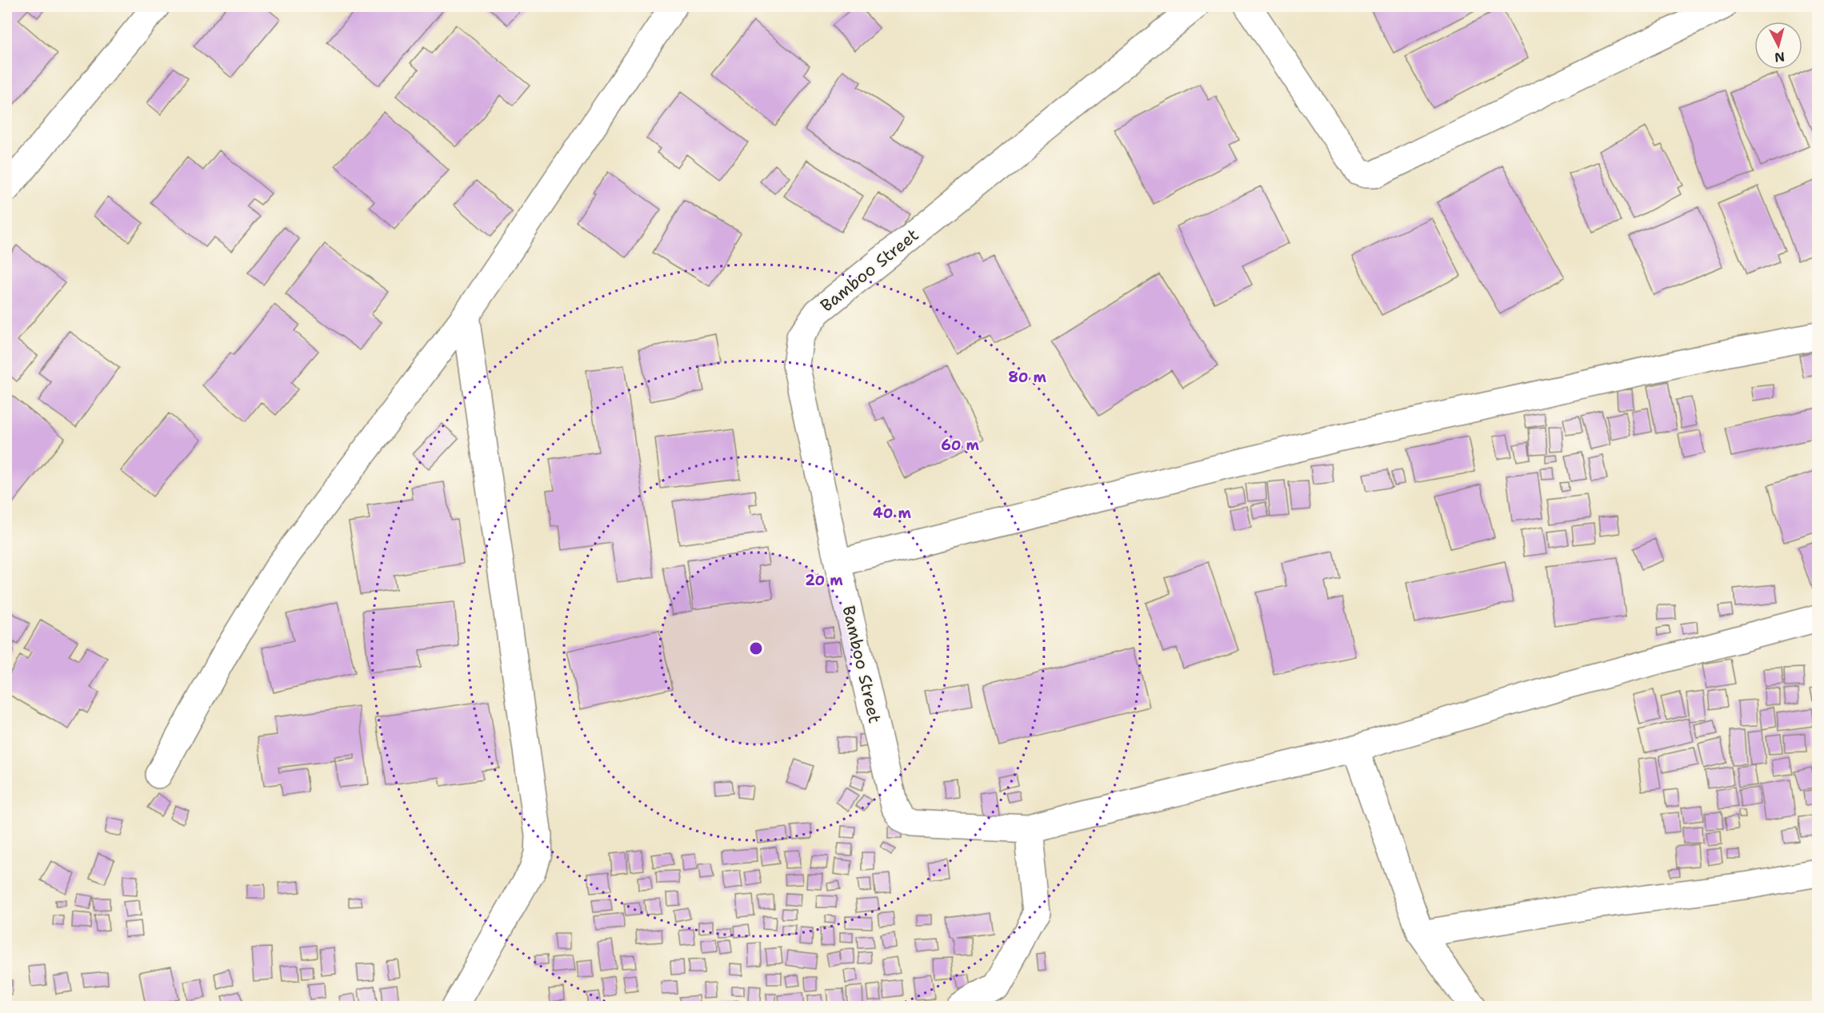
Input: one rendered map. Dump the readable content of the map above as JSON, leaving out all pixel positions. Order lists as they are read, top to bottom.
{
  "streets": {
    "street": ["Bamboo Street"]
  },
  "north": "bottom",
  "rings": [
    "80 m",
    "60 m",
    "40 m",
    "20 m"
  ]
}
